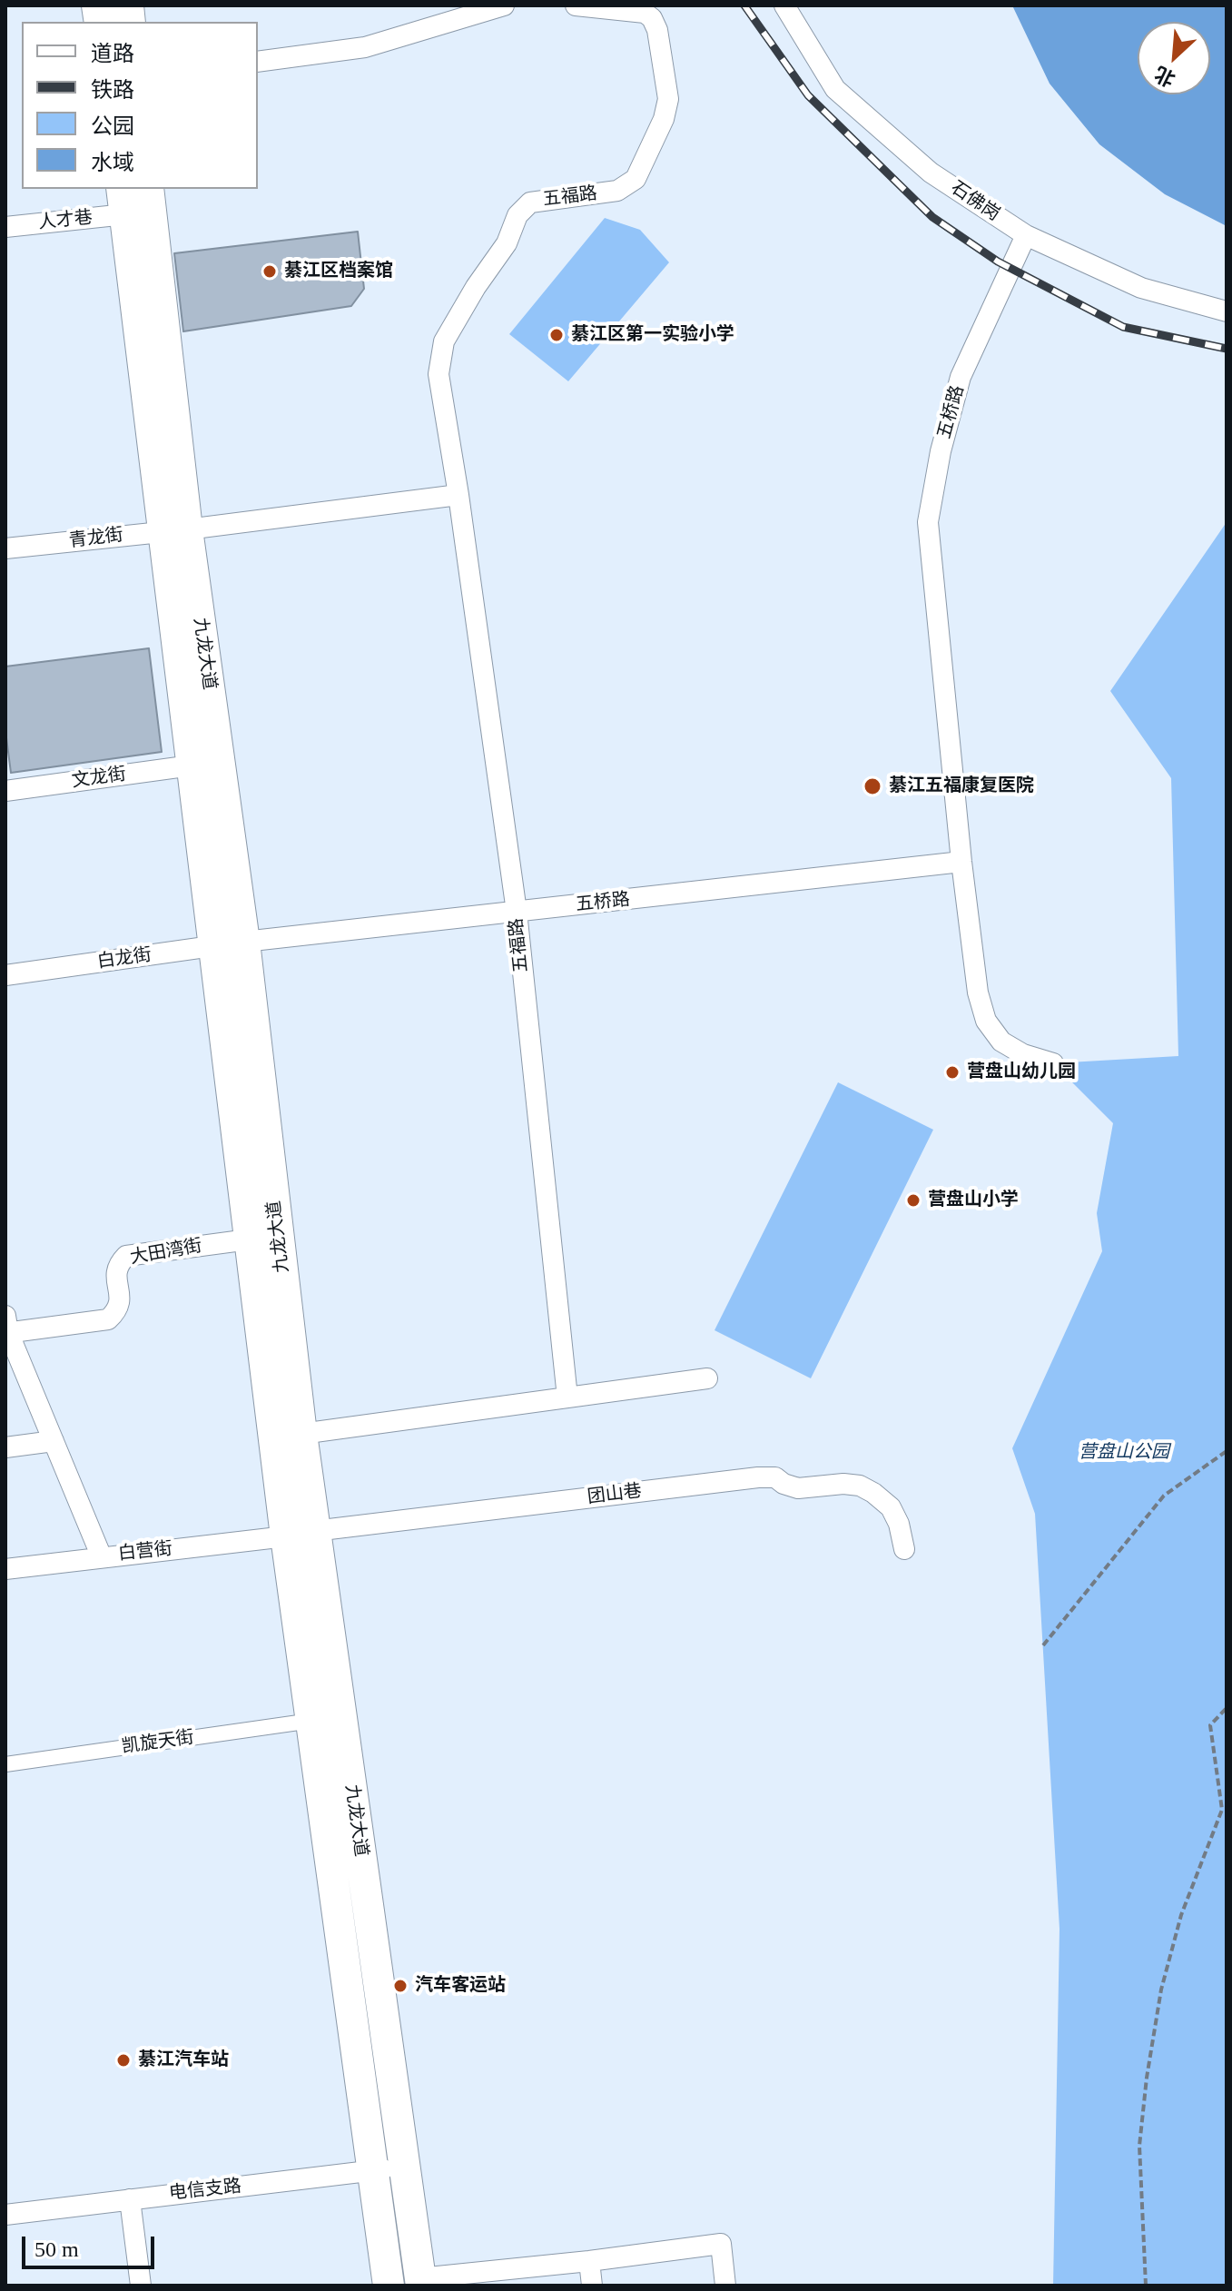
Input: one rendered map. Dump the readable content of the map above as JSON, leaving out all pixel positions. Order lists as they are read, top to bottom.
{
  "streets": {
    "main road": ["九龙大道"],
    "street": [
      "五福路",
      "石佛岗",
      "人才巷",
      "五桥路",
      "青龙街",
      "文龙街",
      "白龙街",
      "大田湾街",
      "团山巷",
      "白营街",
      "凯旋天街",
      "电信支路"
    ]
  },
  "crossings": [
    ["五福路", "五桥路"],
    ["石佛岗", "五桥路"],
    ["人才巷", "九龙大道"],
    ["五桥路", "九龙大道"],
    ["五桥路", "白龙街"],
    ["青龙街", "九龙大道"],
    ["九龙大道", "文龙街"],
    ["九龙大道", "白龙街"],
    ["九龙大道", "大田湾街"],
    ["九龙大道", "团山巷"],
    ["九龙大道", "白营街"],
    ["九龙大道", "凯旋天街"],
    ["九龙大道", "电信支路"],
    ["团山巷", "白营街"]
  ],
  "parks": ["营盘山公园"],
  "places": [
    "綦江区档案馆",
    "綦江区第一实验小学",
    "綦江五福康复医院",
    "营盘山幼儿园",
    "营盘山小学",
    "汽车客运站",
    "綦江汽车站"
  ],
  "legend": [
    "道路",
    "铁路",
    "公园",
    "水域"
  ],
  "scale_bar": "50 m",
  "north": "bottom left"
}
